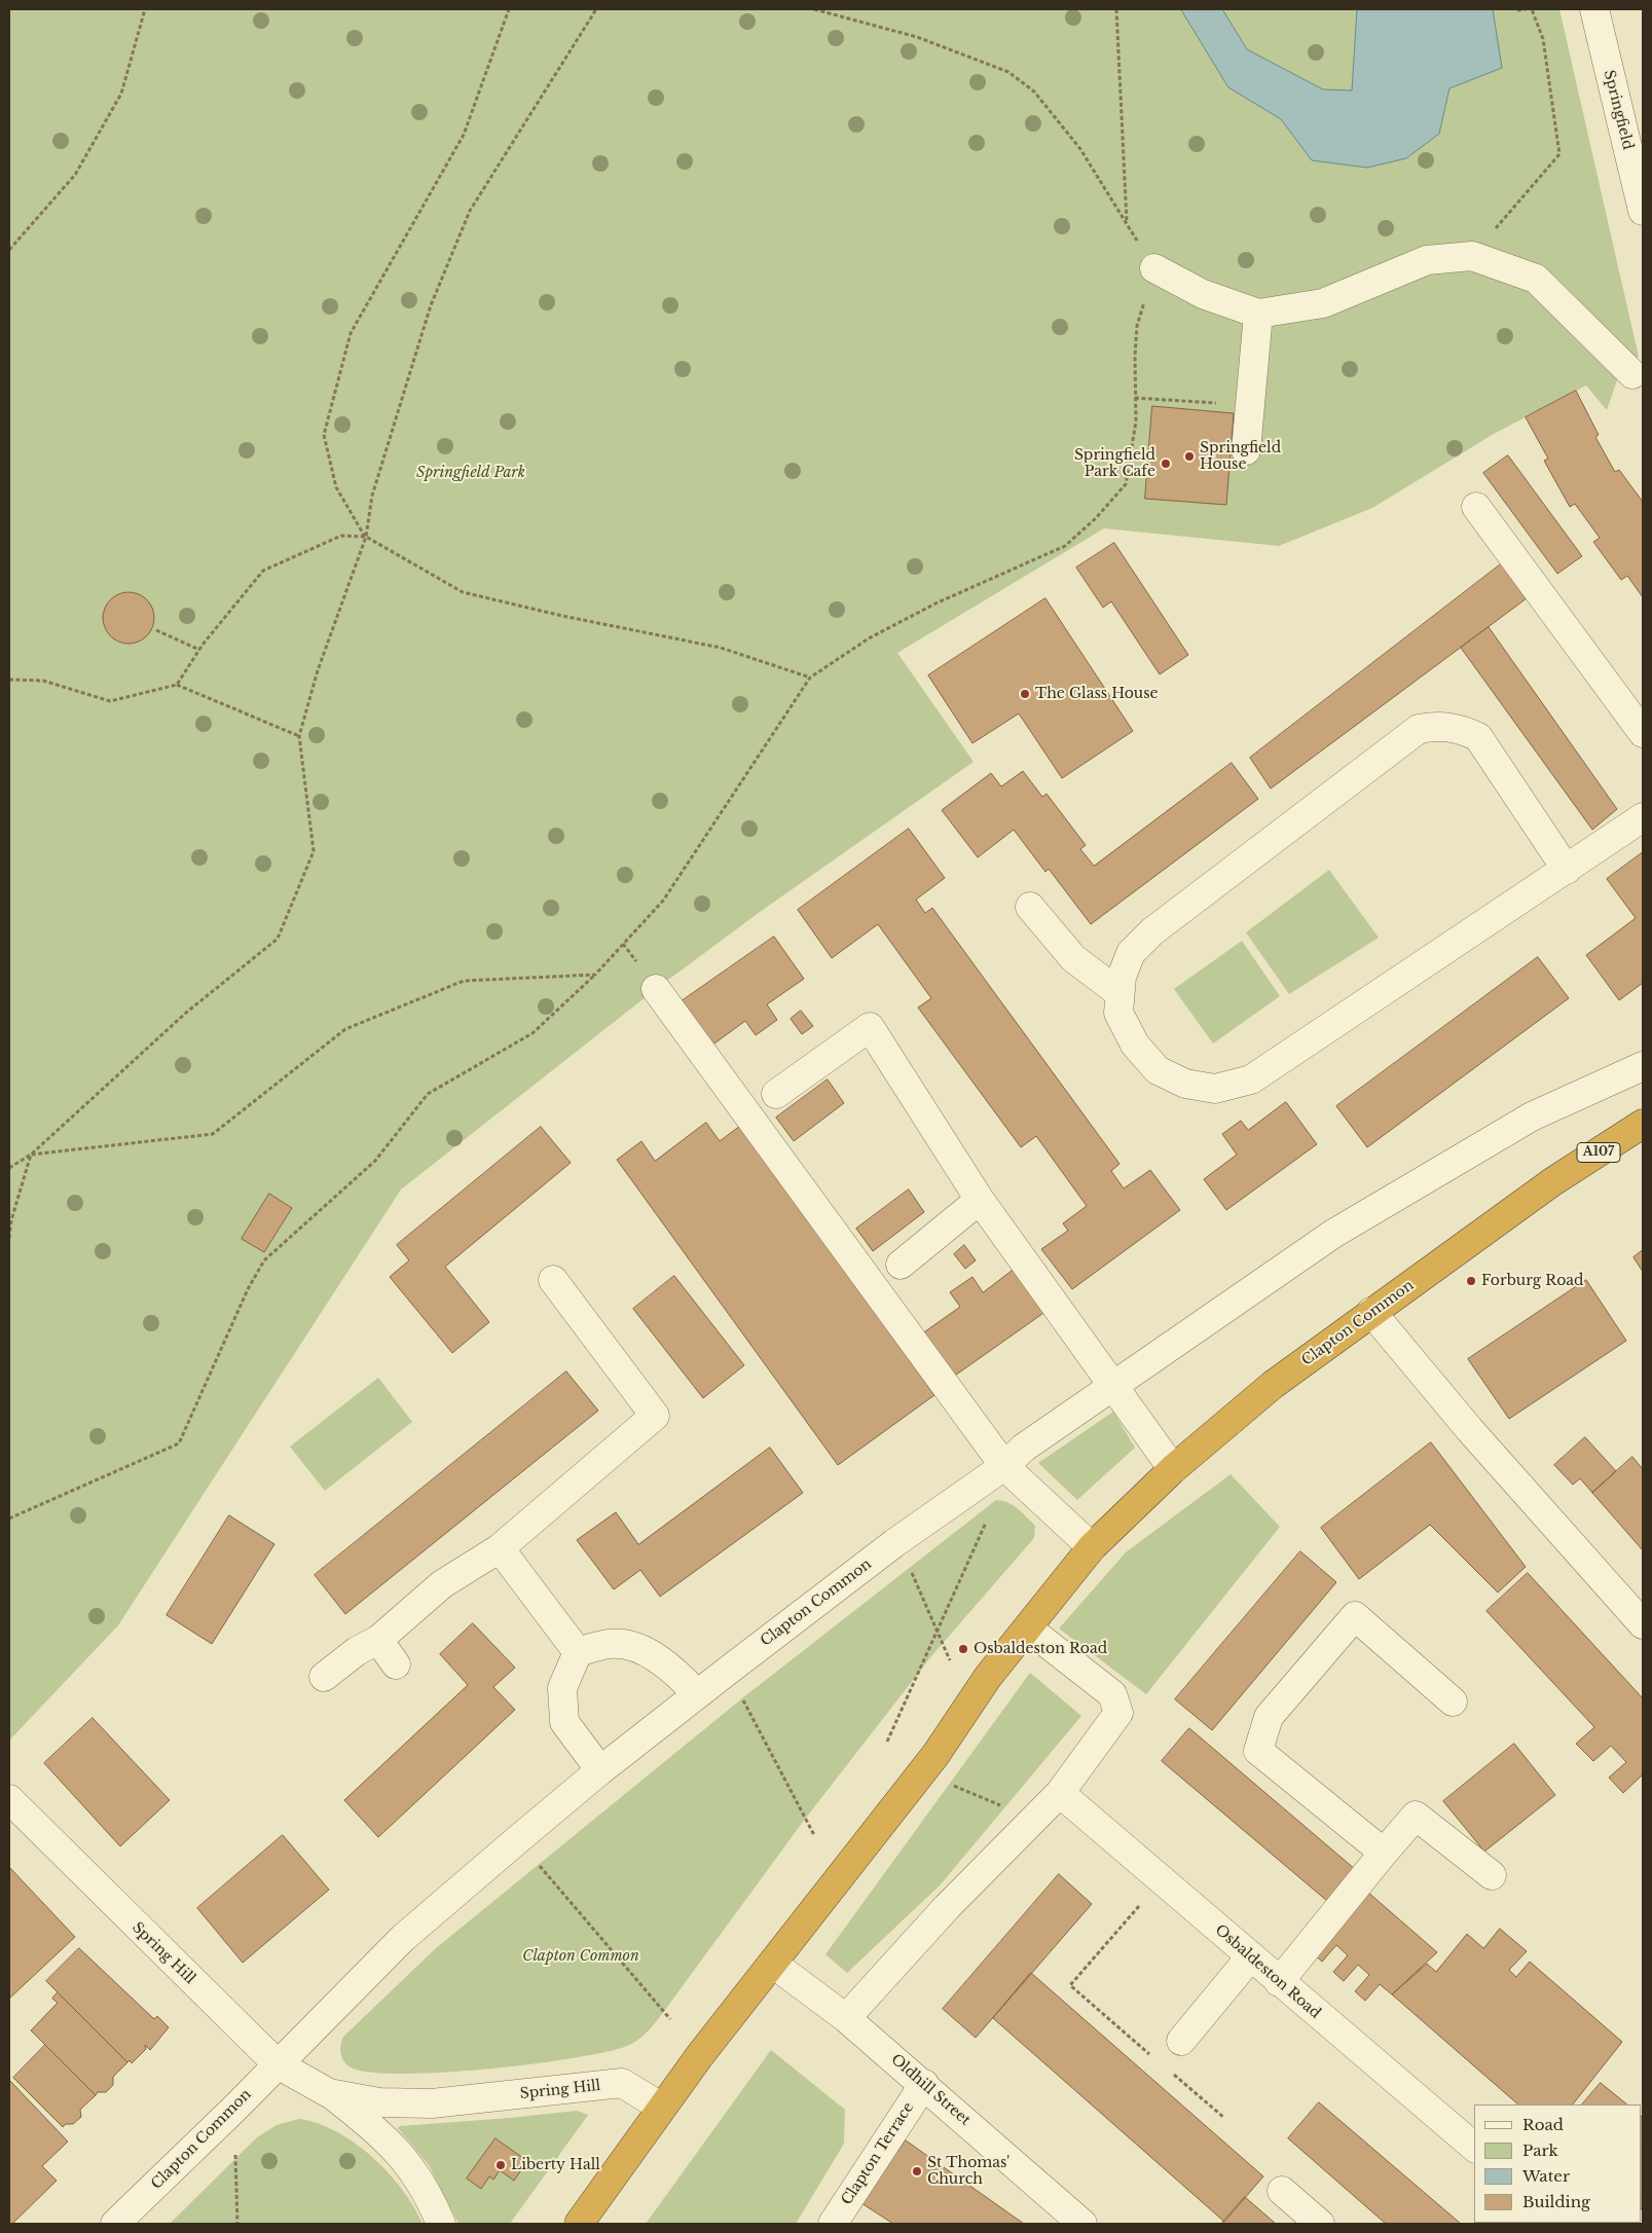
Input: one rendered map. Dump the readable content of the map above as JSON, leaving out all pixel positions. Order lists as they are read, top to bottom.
{
  "streets": {
    "highway": ["A107", "Clapton Common"],
    "street": [
      "Springfield",
      "Spring Hill",
      "Osbaldeston Road",
      "Oldhill Street",
      "Clapton Terrace"
    ]
  },
  "crossings": [
    ["Clapton Common", "Spring Hill"],
    ["Clapton Common", "Oldhill Street"],
    ["Oldhill Street", "Clapton Terrace"]
  ],
  "parks": ["Springfield Park", "Clapton Common"],
  "places": [
    "Springfield House",
    "Springfield Park Cafe",
    "The Glass House",
    "Forburg Road",
    "Osbaldeston Road",
    "Liberty Hall",
    "St Thomas' Church"
  ],
  "legend": [
    "Road",
    "Park",
    "Water",
    "Building"
  ]
}
